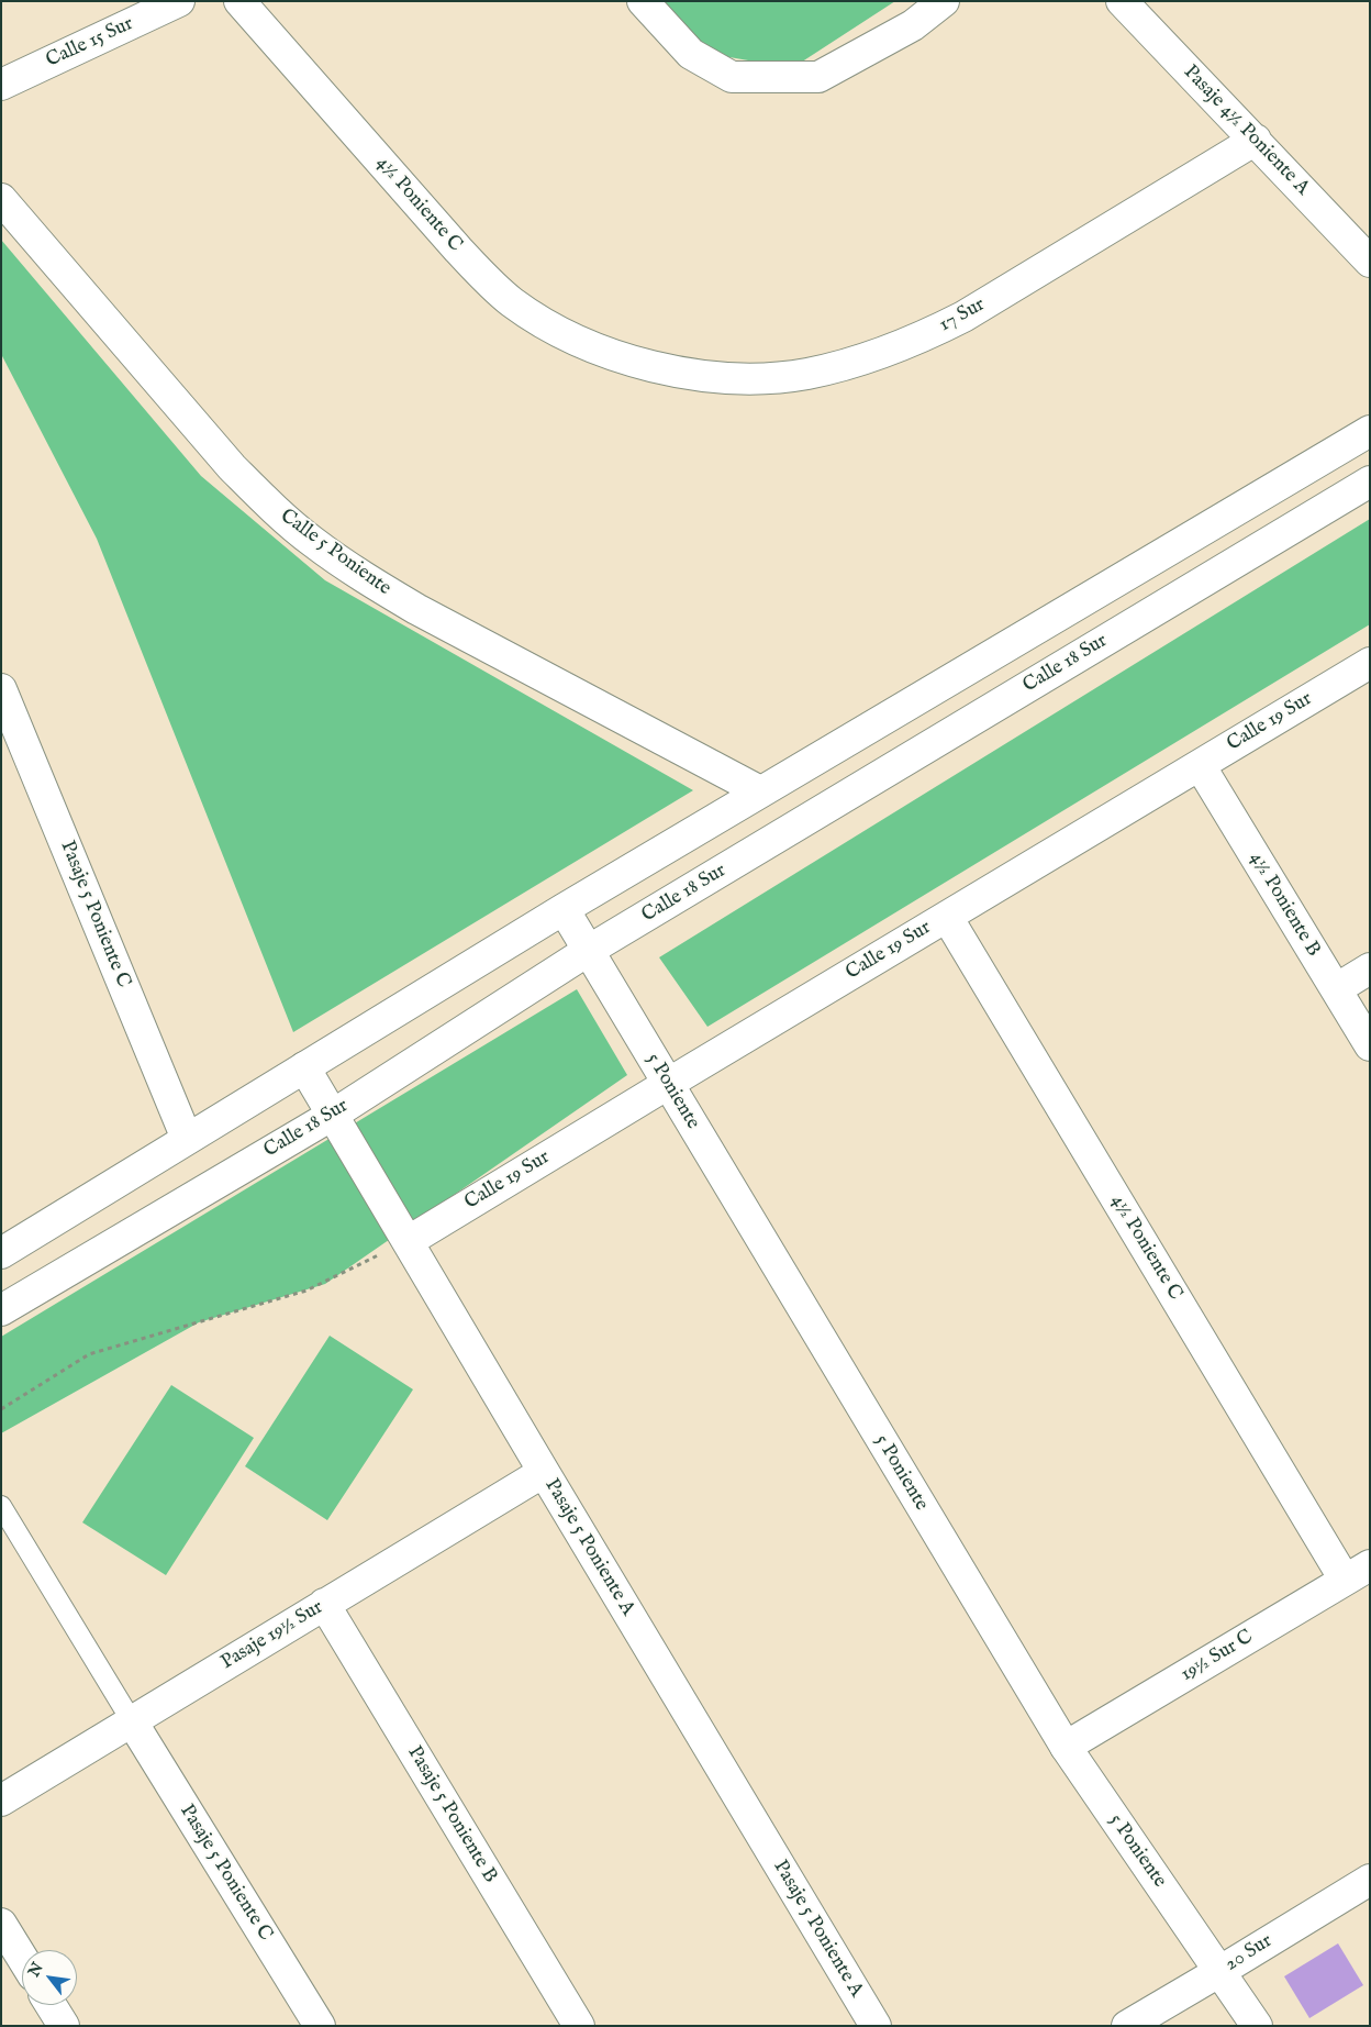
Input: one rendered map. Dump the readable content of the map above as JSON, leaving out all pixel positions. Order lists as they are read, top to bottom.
{
  "streets": {
    "street": [
      "Calle 15 Sur",
      "Pasaje 4½ Poniente A",
      "4½ Poniente C",
      "17 Sur",
      "Calle 5 Poniente",
      "Calle 18 Sur",
      "Calle 19 Sur",
      "4½ Poniente B",
      "Pasaje 5 Poniente C",
      "5 Poniente",
      "Pasaje 5 Poniente A",
      "Pasaje 19½ Sur",
      "19½ Sur C",
      "Pasaje 5 Poniente B",
      "20 Sur"
    ]
  },
  "crossings": [
    ["Pasaje 4½ Poniente A", "17 Sur"],
    ["4½ Poniente C", "17 Sur"],
    ["4½ Poniente C", "Calle 19 Sur"],
    ["4½ Poniente C", "19½ Sur C"],
    ["Calle 18 Sur", "5 Poniente"],
    ["Calle 18 Sur", "Pasaje 5 Poniente A"],
    ["Calle 19 Sur", "4½ Poniente B"],
    ["Calle 19 Sur", "5 Poniente"],
    ["Calle 19 Sur", "Pasaje 5 Poniente A"],
    ["Pasaje 5 Poniente C", "Pasaje 19½ Sur"],
    ["5 Poniente", "19½ Sur C"],
    ["5 Poniente", "20 Sur"],
    ["Pasaje 5 Poniente A", "Pasaje 19½ Sur"],
    ["Pasaje 19½ Sur", "Pasaje 5 Poniente B"]
  ],
  "north": "top left"
}
